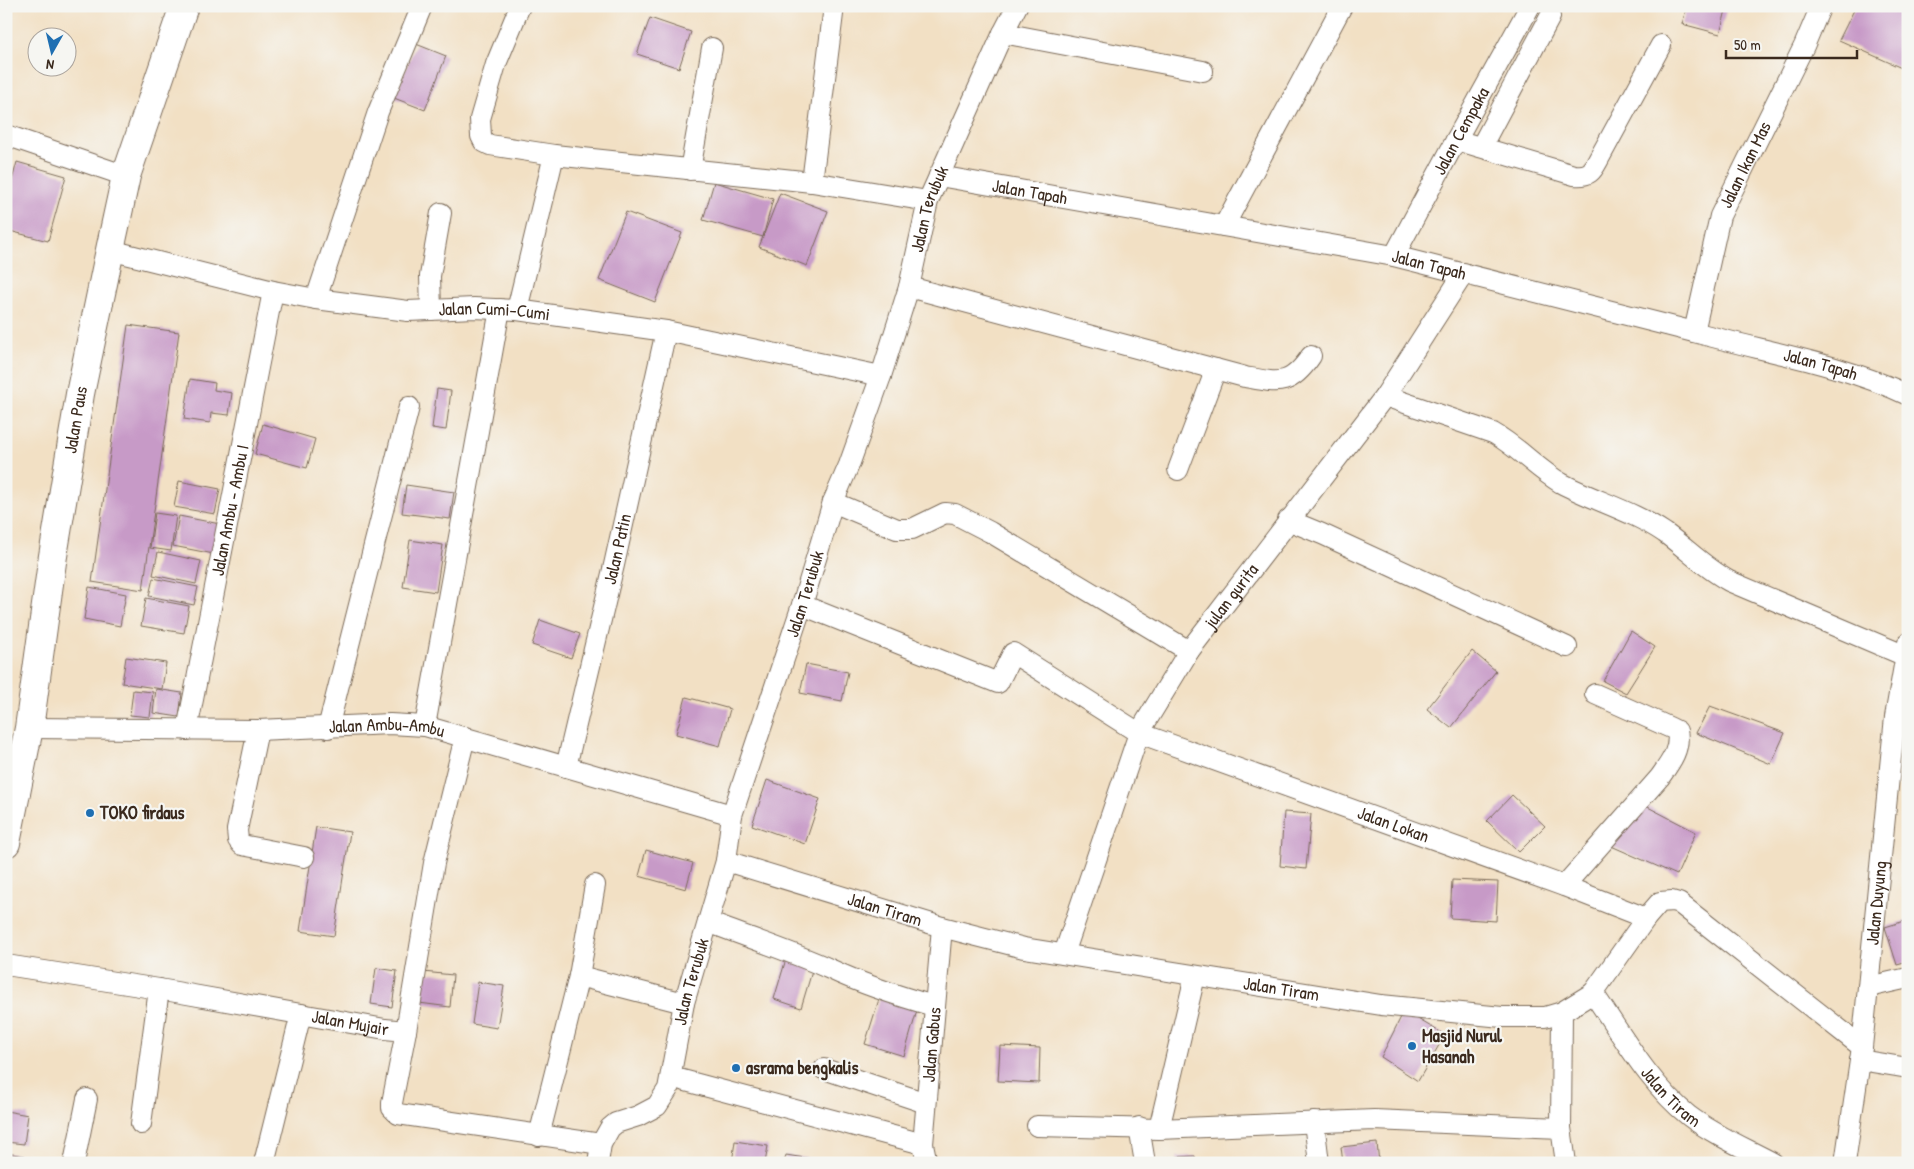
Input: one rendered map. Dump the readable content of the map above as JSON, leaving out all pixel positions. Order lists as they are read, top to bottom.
{
  "streets": {
    "main road": ["Jalan Paus"],
    "street": [
      "Jalan Cempaka",
      "Jalan Ikan Mas",
      "Jalan Tapah",
      "Jalan Terubuk",
      "Jalan Cumi-Cumi",
      "Jalan Ambu - Ambu I",
      "Jalan Patin",
      "julan gurita",
      "Jalan Ambu-Ambu",
      "Jalan Lokan",
      "Jalan Duyung",
      "Jalan Tiram",
      "Jalan Mujair",
      "Jalan Gabus"
    ]
  },
  "crossings": [
    ["Jalan Cempaka", "Jalan Tapah"],
    ["Jalan Ikan Mas", "Jalan Tapah"],
    ["Jalan Tapah", "Jalan Terubuk"],
    ["Jalan Tapah", "julan gurita"],
    ["Jalan Terubuk", "Jalan Cumi-Cumi"],
    ["Jalan Terubuk", "Jalan Ambu-Ambu"],
    ["Jalan Terubuk", "Jalan Lokan"],
    ["Jalan Terubuk", "Jalan Tiram"],
    ["Jalan Terubuk", "Jalan Mujair"],
    ["Jalan Cumi-Cumi", "Jalan Paus"],
    ["Jalan Cumi-Cumi", "Jalan Ambu - Ambu I"],
    ["Jalan Cumi-Cumi", "Jalan Patin"],
    ["Jalan Paus", "Jalan Ambu-Ambu"],
    ["Jalan Ambu - Ambu I", "Jalan Ambu-Ambu"],
    ["Jalan Patin", "Jalan Ambu-Ambu"],
    ["julan gurita", "Jalan Lokan"],
    ["julan gurita", "Jalan Tiram"],
    ["Jalan Tiram", "Jalan Gabus"]
  ],
  "places": ["TOKO firdaus", "Masjid Nurul Hasanah", "asrama bengkalis"],
  "scale_bar": "50 m",
  "north": "bottom"
}
